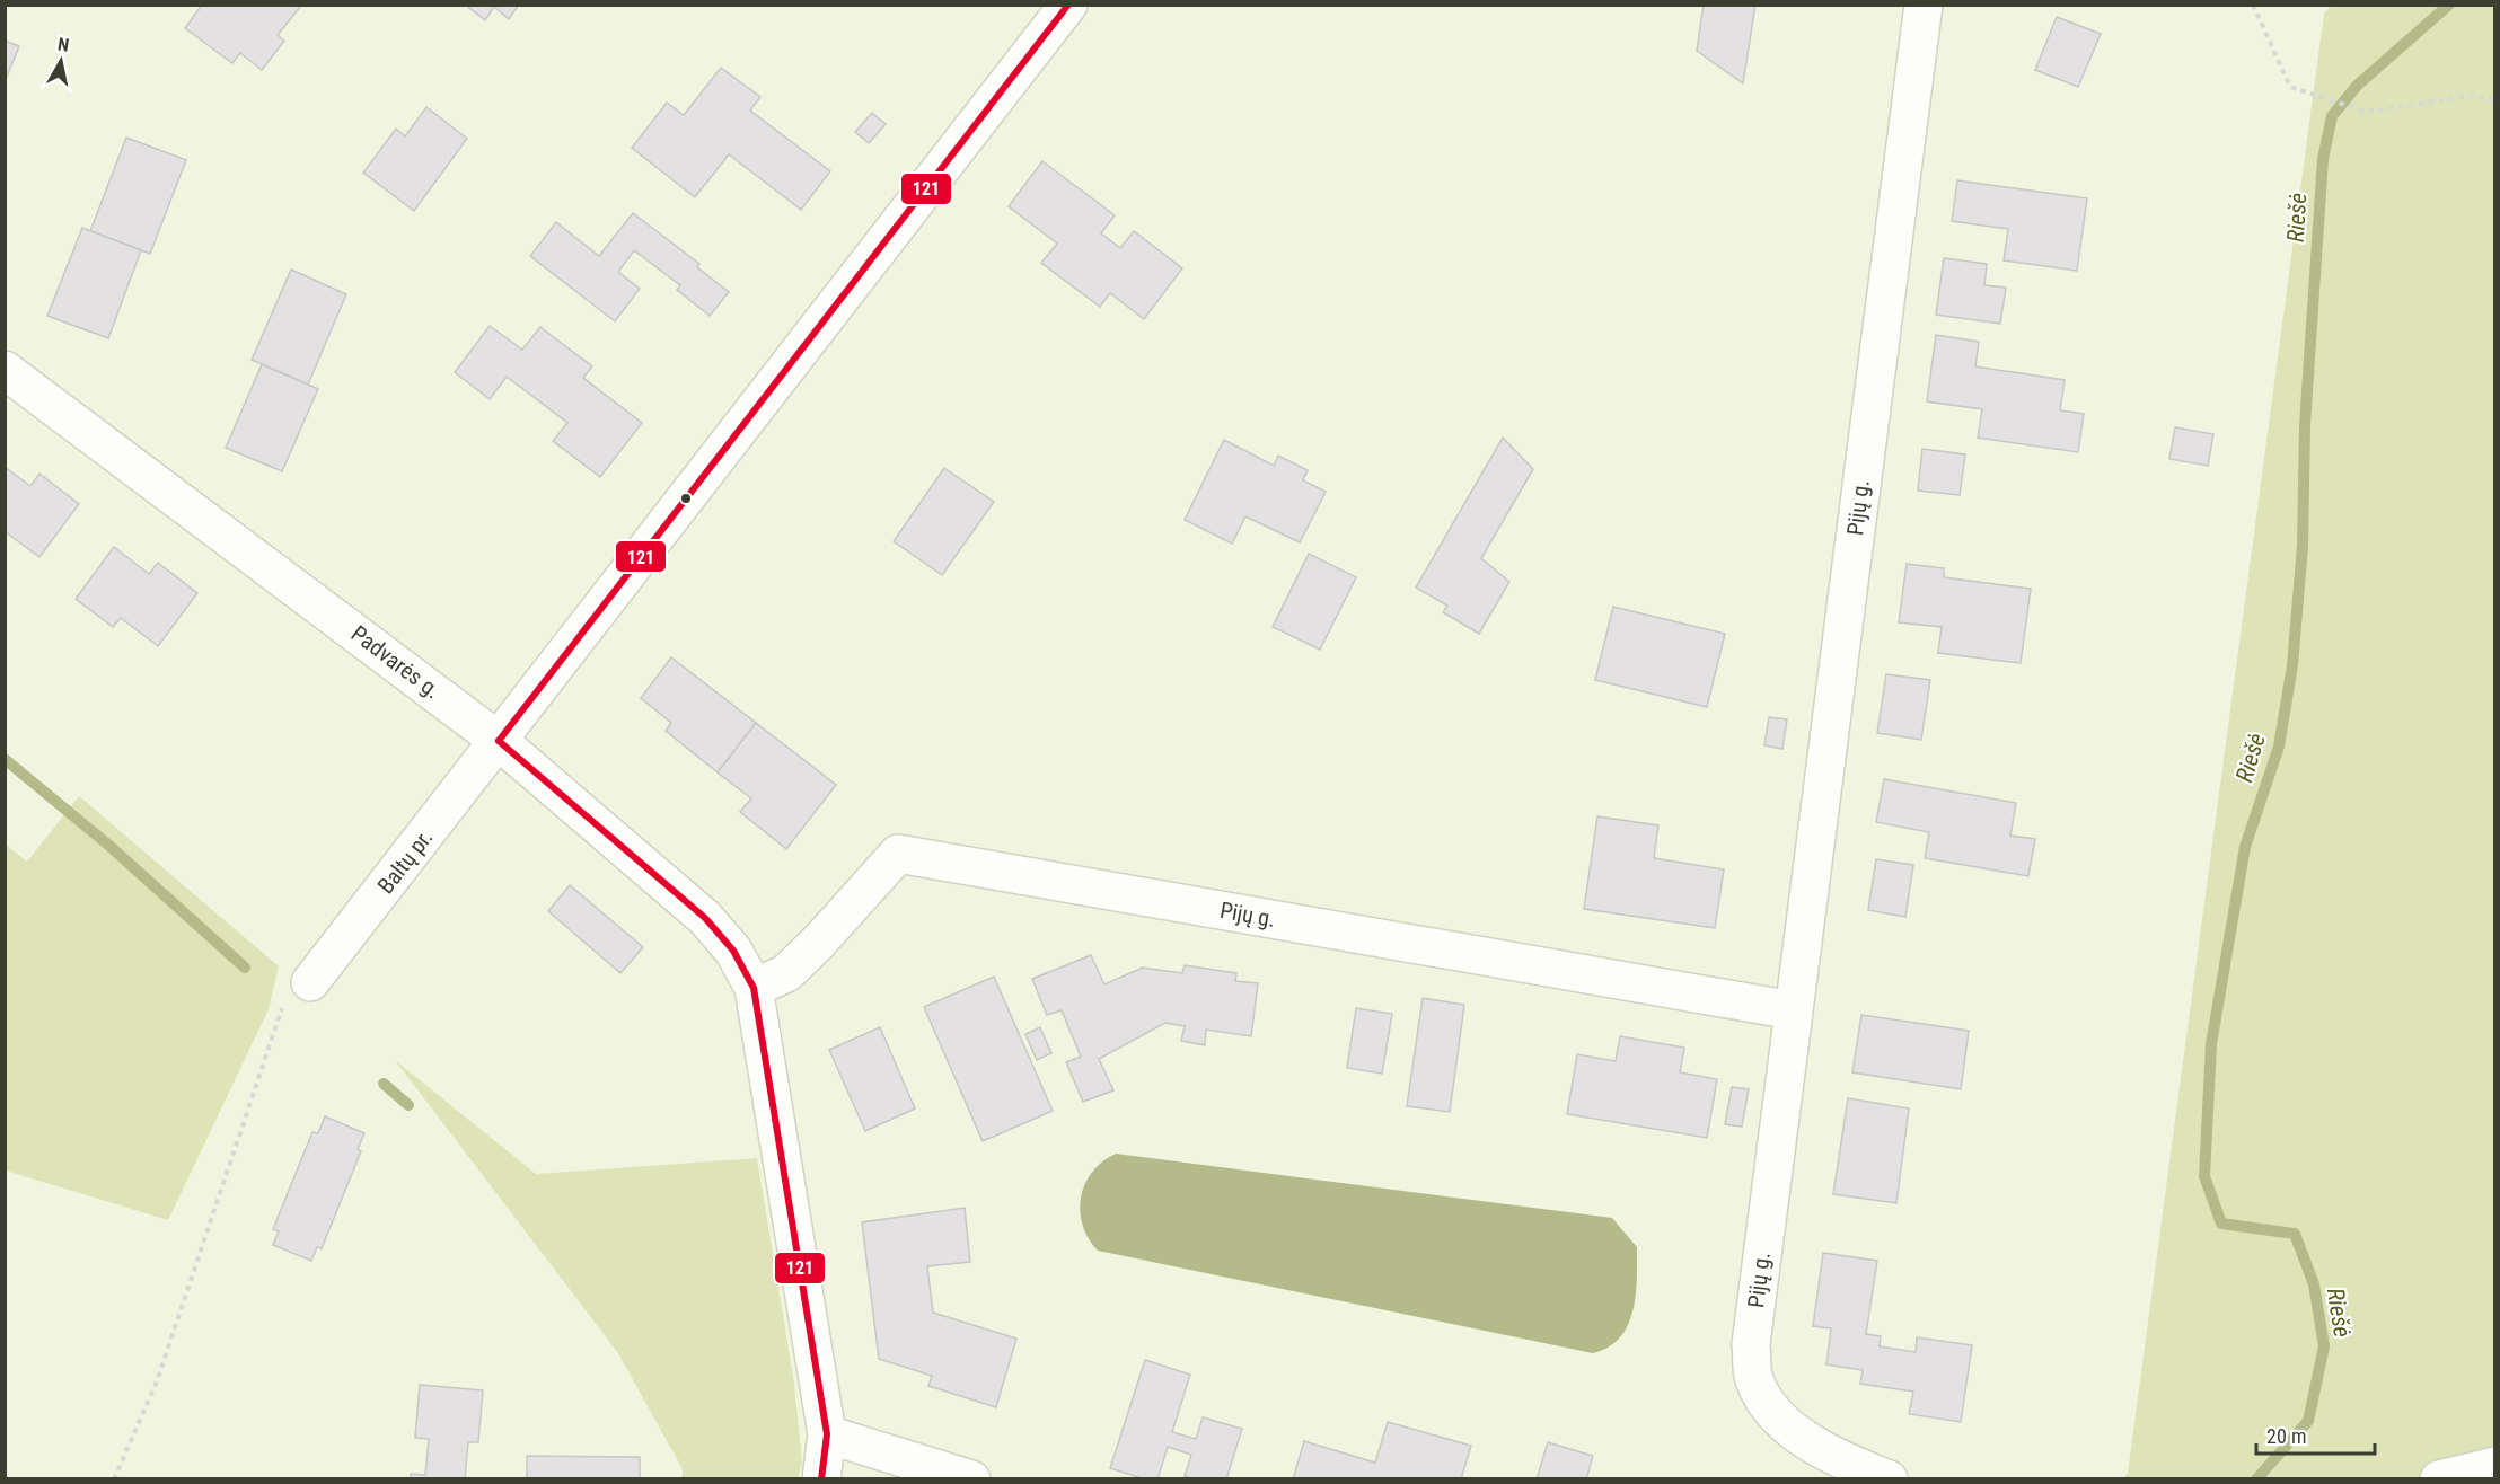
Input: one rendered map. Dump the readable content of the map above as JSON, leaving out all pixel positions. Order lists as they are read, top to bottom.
{
  "streets": {
    "street": ["Pijų g.", "Padvarės g.", "Baltų pr."]
  },
  "crossings": [
    ["Pijų g.", "Padvarės g."],
    ["Padvarės g.", "Baltų pr."]
  ],
  "water": ["Riešė"],
  "lines": ["transit line 121"],
  "scale_bar": "20 m",
  "north": "top"
}
